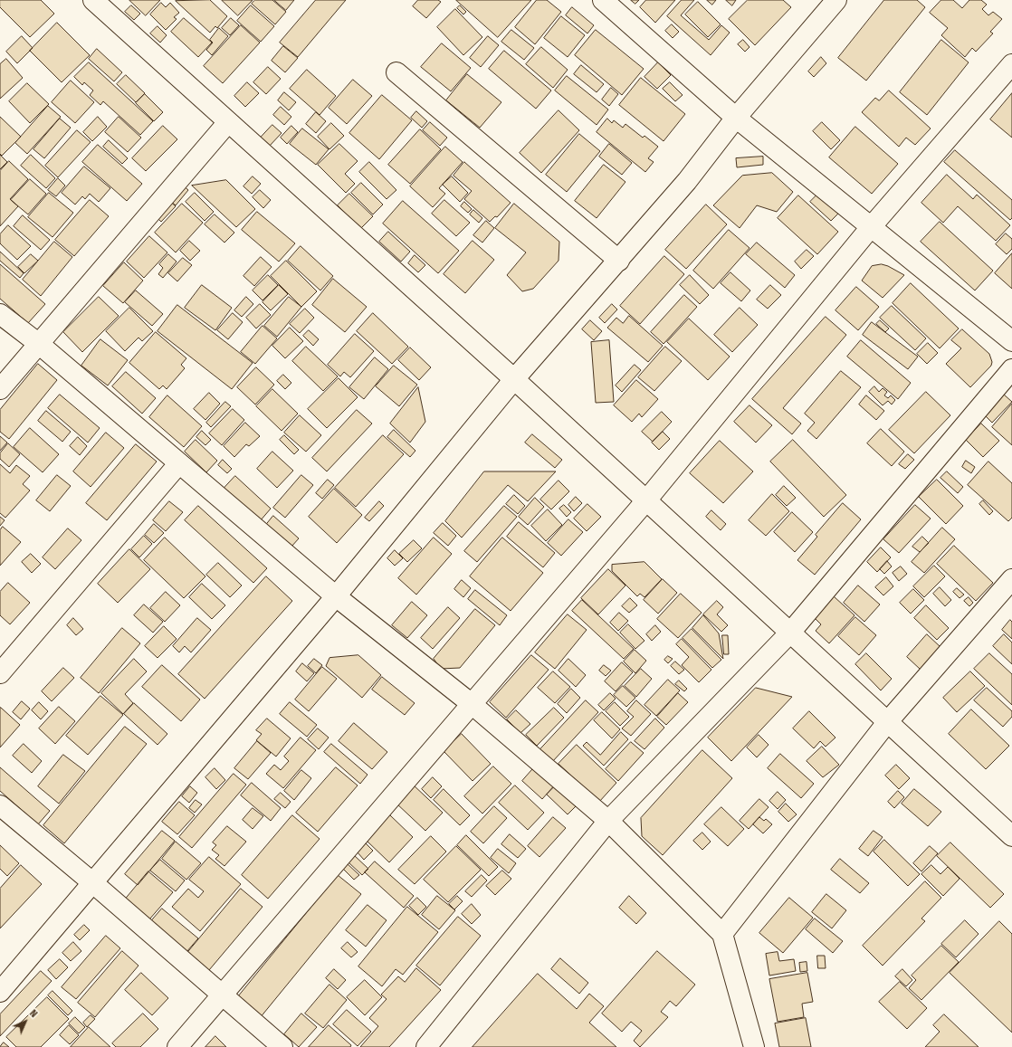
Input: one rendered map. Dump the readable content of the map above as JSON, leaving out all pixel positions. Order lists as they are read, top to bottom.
{
  "north": "top right"
}
